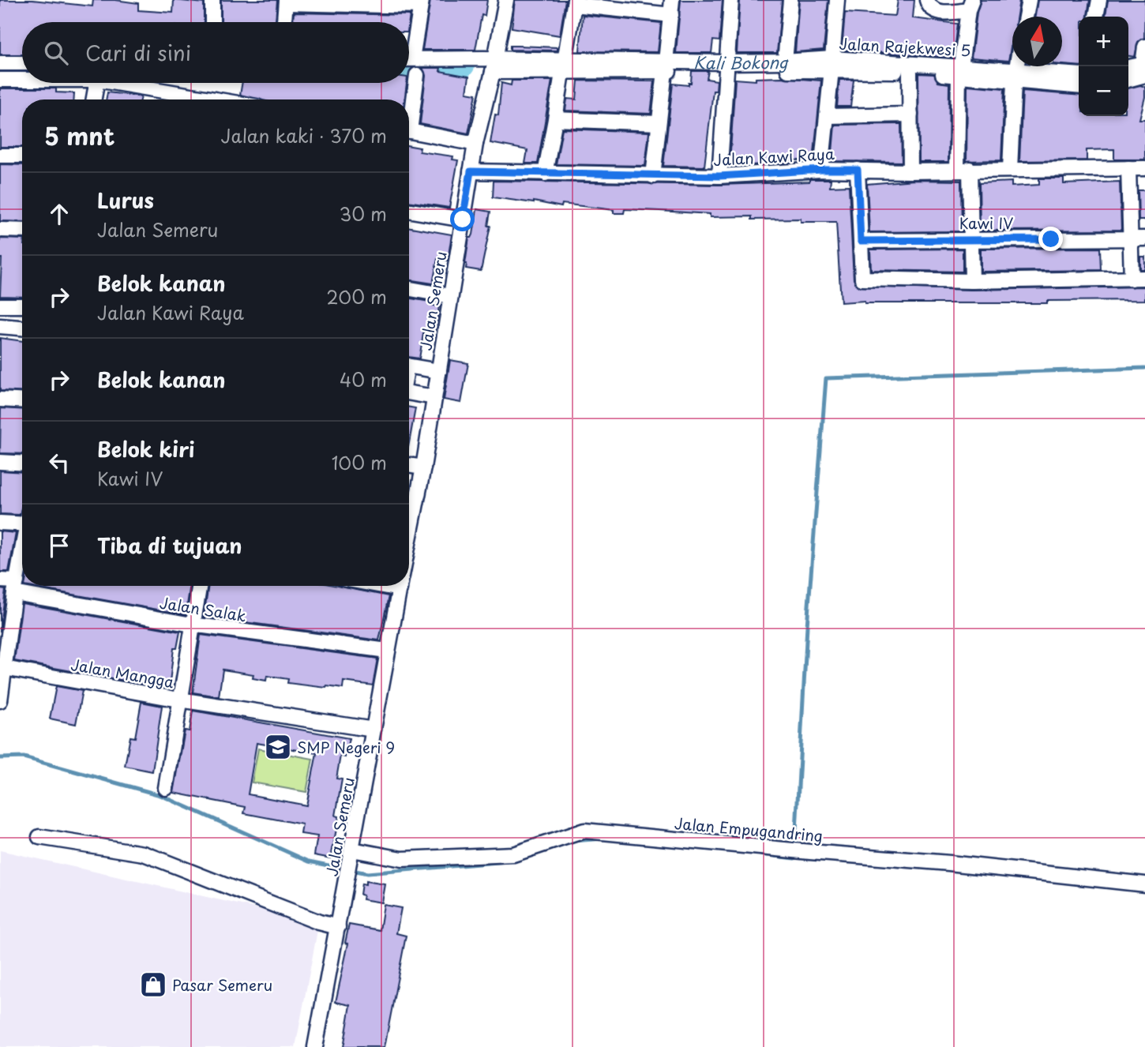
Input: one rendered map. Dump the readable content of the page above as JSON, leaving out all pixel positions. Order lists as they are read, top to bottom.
{
  "streets": {
    "street": [
      "Jalan Rajekwesi 5",
      "Jalan Kawi Raya",
      "Kawi IV",
      "Jalan Semeru",
      "Jalan Salak",
      "Jalan Mangga",
      "Jalan Empugandring"
    ]
  },
  "crossings": [
    ["Jalan Kawi Raya", "Jalan Semeru"],
    ["Jalan Semeru", "Jalan Salak"],
    ["Jalan Semeru", "Jalan Empugandring"],
    ["Jalan Salak", "Jalan Mangga"]
  ],
  "water": ["Kali Bokong"],
  "places": {
    "school or university": ["SMP Negeri 9"],
    "shop": ["Pasar Semeru"]
  },
  "north": "top",
  "page": {
    "map_buttons": ["+", "−"],
    "search": "Cari di sini",
    "heading": ["5 mnt", "Jalan kaki · 370 m"],
    "list": [
      ["Lurus", "Jalan Semeru", "30 m"],
      ["Belok kanan", "Jalan Kawi Raya", "200 m"],
      ["Belok kanan", "40 m"],
      ["Belok kiri", "Kawi IV", "100 m"],
      "Tiba di tujuan"
    ]
  }
}
